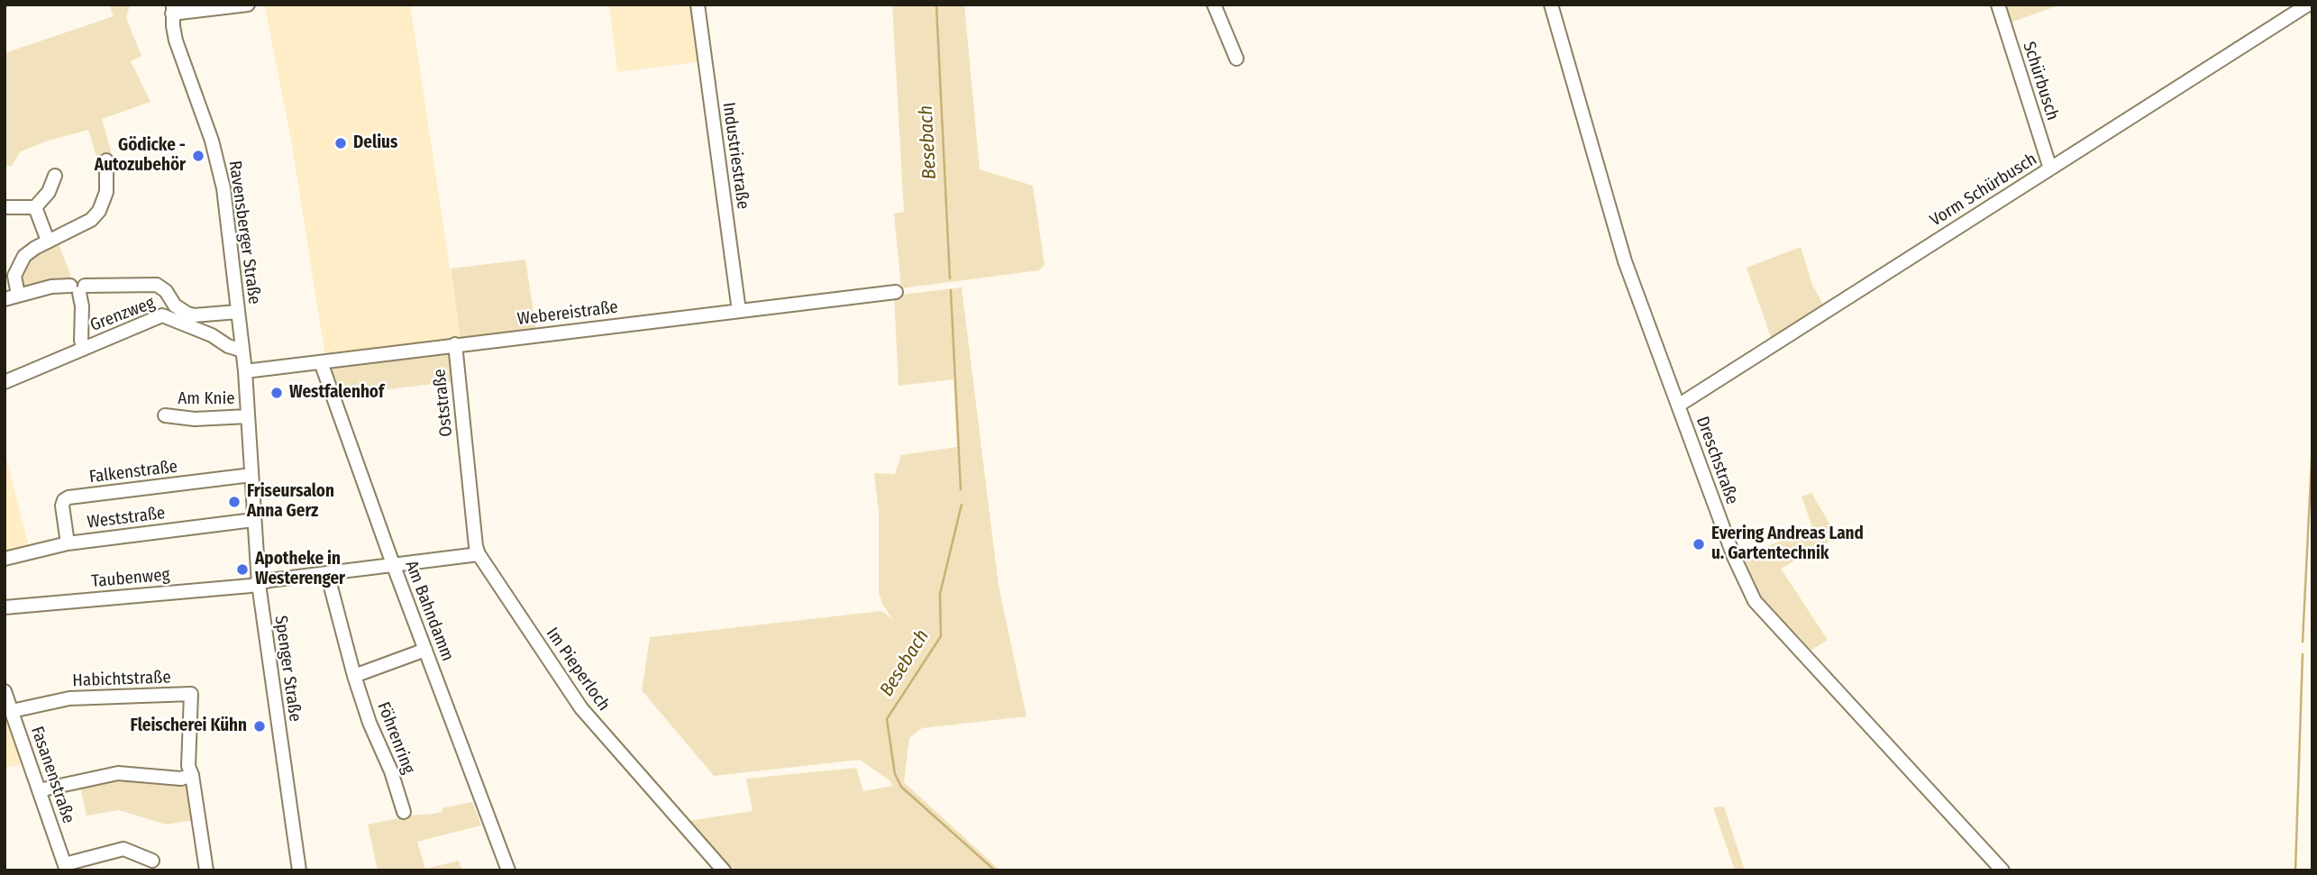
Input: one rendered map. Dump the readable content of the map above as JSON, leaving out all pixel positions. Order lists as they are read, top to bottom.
{
  "streets": {
    "street": [
      "Schürbusch",
      "Industriestraße",
      "Vorm Schürbusch",
      "Ravensberger Straße",
      "Webereistraße",
      "Grenzweg",
      "Am Knie",
      "Oststraße",
      "Dreschstraße",
      "Falkenstraße",
      "Weststraße",
      "Taubenweg",
      "Am Bahndamm",
      "Spenger Straße",
      "Im Pieperloch",
      "Habichtstraße",
      "Föhrenring",
      "Fasanenstraße"
    ]
  },
  "crossings": [
    ["Schürbusch", "Vorm Schürbusch"],
    ["Industriestraße", "Webereistraße"],
    ["Vorm Schürbusch", "Dreschstraße"],
    ["Ravensberger Straße", "Grenzweg"],
    ["Ravensberger Straße", "Spenger Straße"],
    ["Webereistraße", "Oststraße"],
    ["Webereistraße", "Am Bahndamm"],
    ["Webereistraße", "Spenger Straße"],
    ["Grenzweg", "Spenger Straße"],
    ["Am Knie", "Spenger Straße"],
    ["Oststraße", "Im Pieperloch"],
    ["Falkenstraße", "Weststraße"],
    ["Falkenstraße", "Spenger Straße"],
    ["Weststraße", "Spenger Straße"],
    ["Taubenweg", "Am Bahndamm"],
    ["Taubenweg", "Spenger Straße"],
    ["Taubenweg", "Im Pieperloch"],
    ["Taubenweg", "Föhrenring"],
    ["Habichtstraße", "Fasanenstraße"]
  ],
  "water": ["Besebach"],
  "places": [
    "Delius",
    "Gödicke - Autozubehör",
    "Westfalenhof",
    "Friseursalon Anna Gerz",
    "Evering Andreas Land u. Gartentechnik",
    "Apotheke in Westerenger",
    "Fleischerei Kühn"
  ]
}
